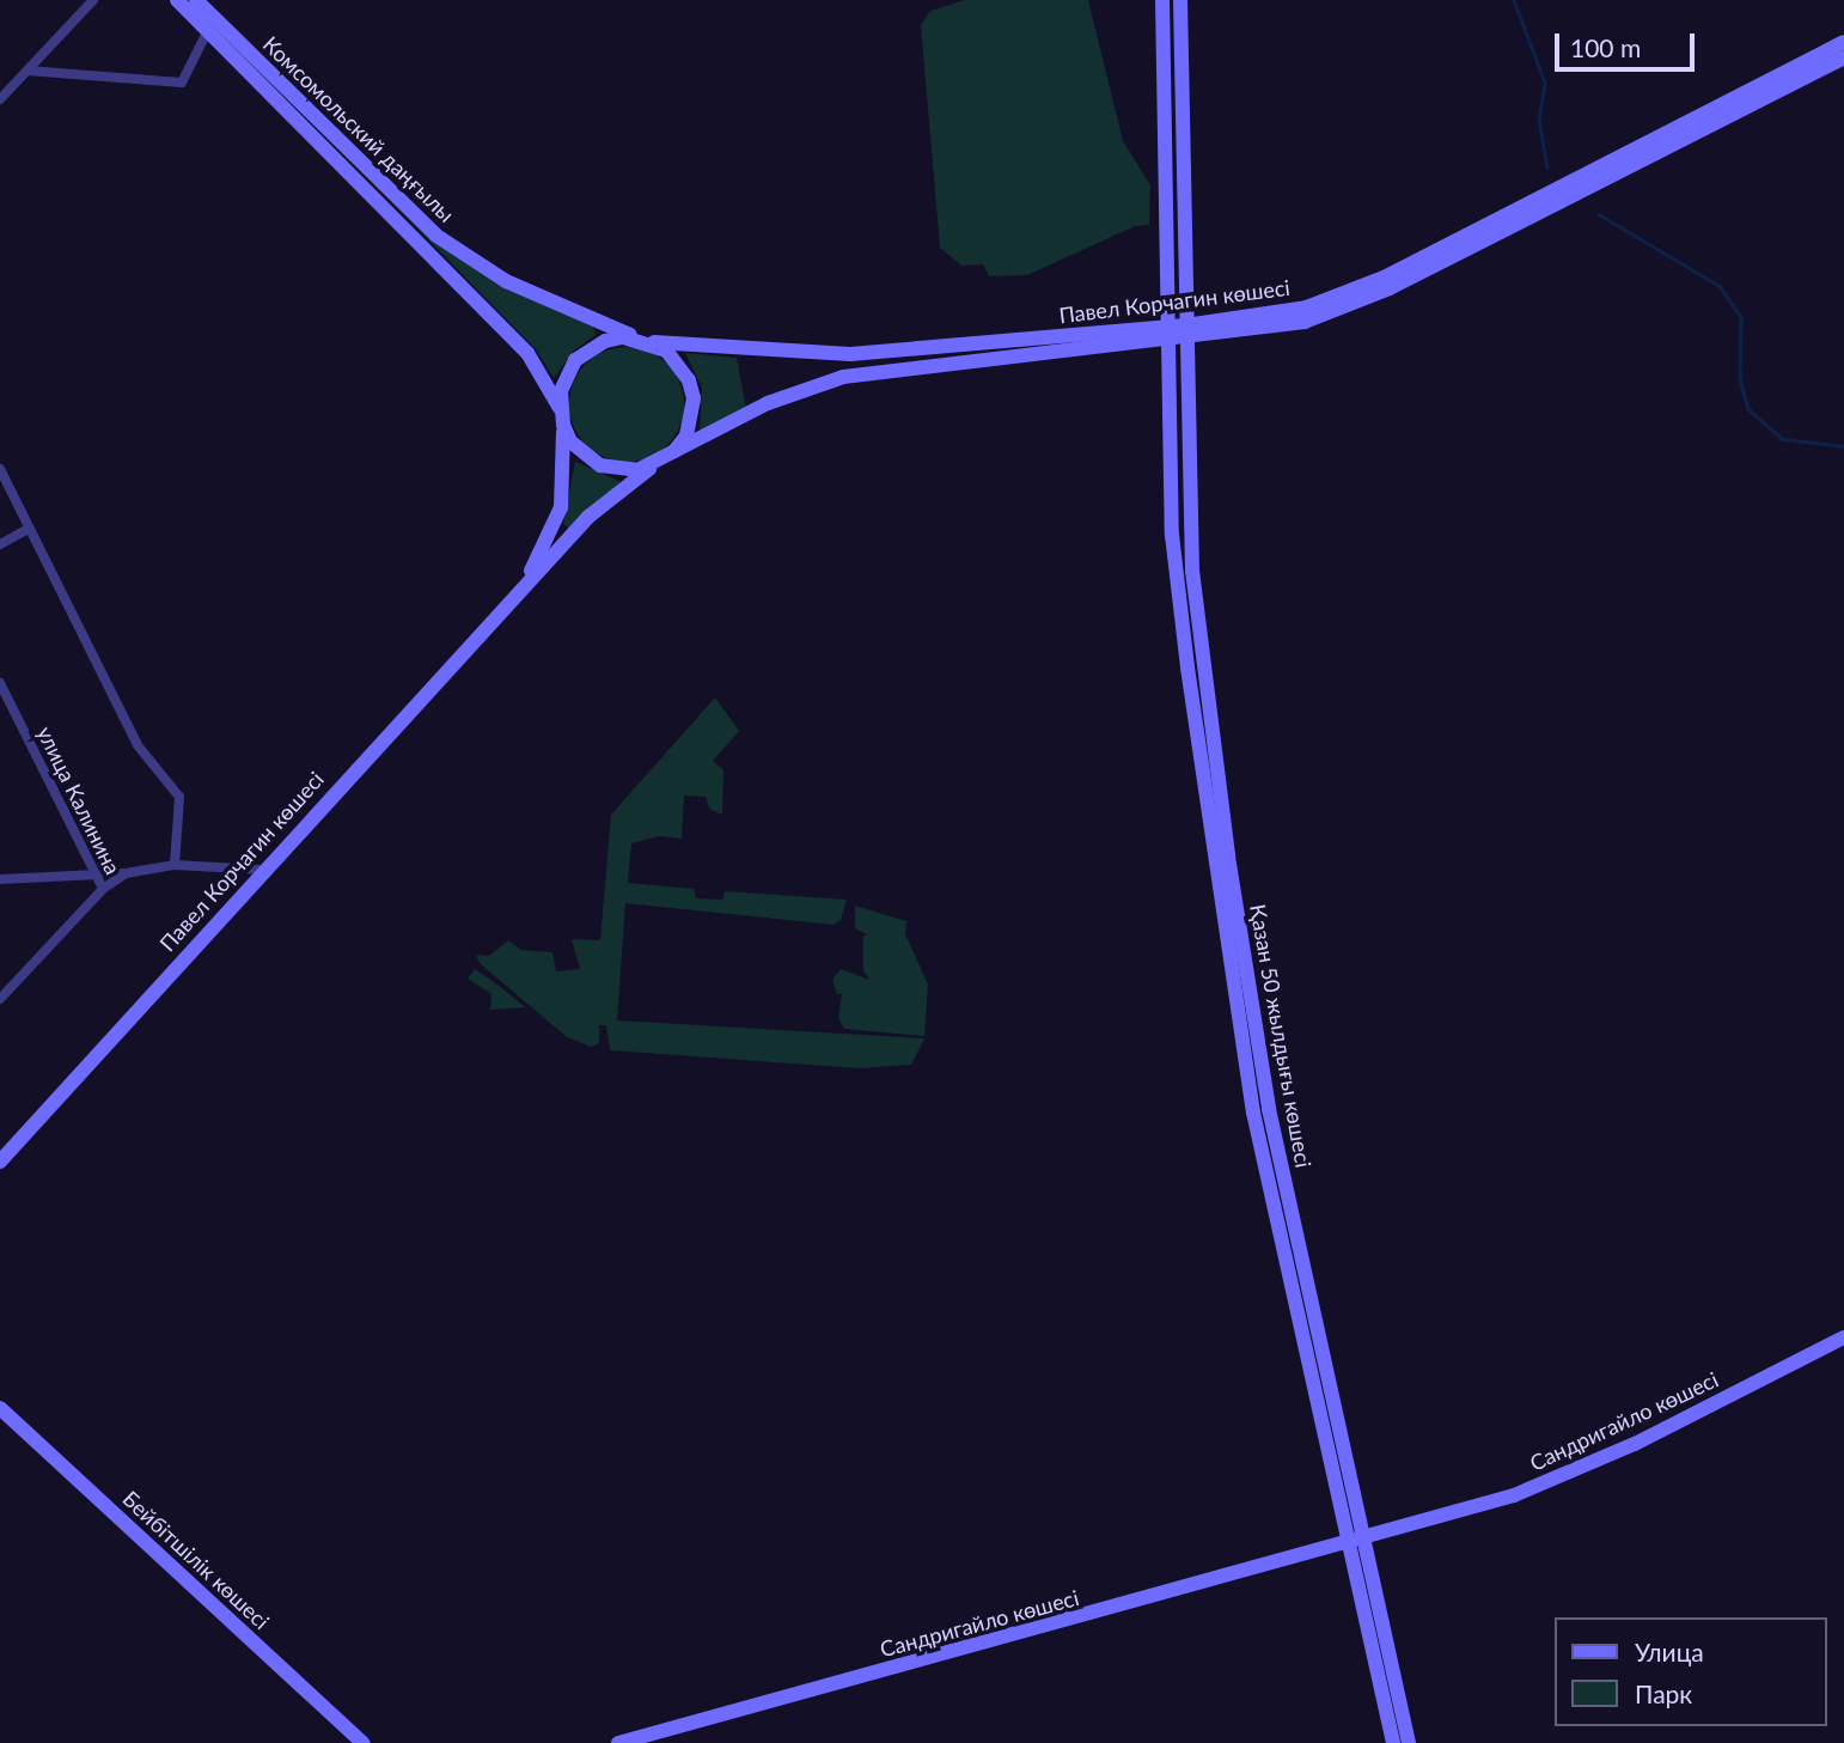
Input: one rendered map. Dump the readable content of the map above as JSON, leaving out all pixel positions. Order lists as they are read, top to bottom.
{
  "streets": {
    "street": [
      "Комсомольский даңғылы",
      "Павел Корчагин көшесі",
      "улица Калинина",
      "Қазан 50 жылдығы көшесі",
      "Сандригайло көшесі",
      "Бейбітшілік көшесі"
    ]
  },
  "crossings": [
    ["Комсомольский даңғылы", "Павел Корчагин көшесі"],
    ["Павел Корчагин көшесі", "Қазан 50 жылдығы көшесі"],
    ["Қазан 50 жылдығы көшесі", "Сандригайло көшесі"]
  ],
  "legend": ["Улица", "Парк"],
  "scale_bar": "100 m"
}
